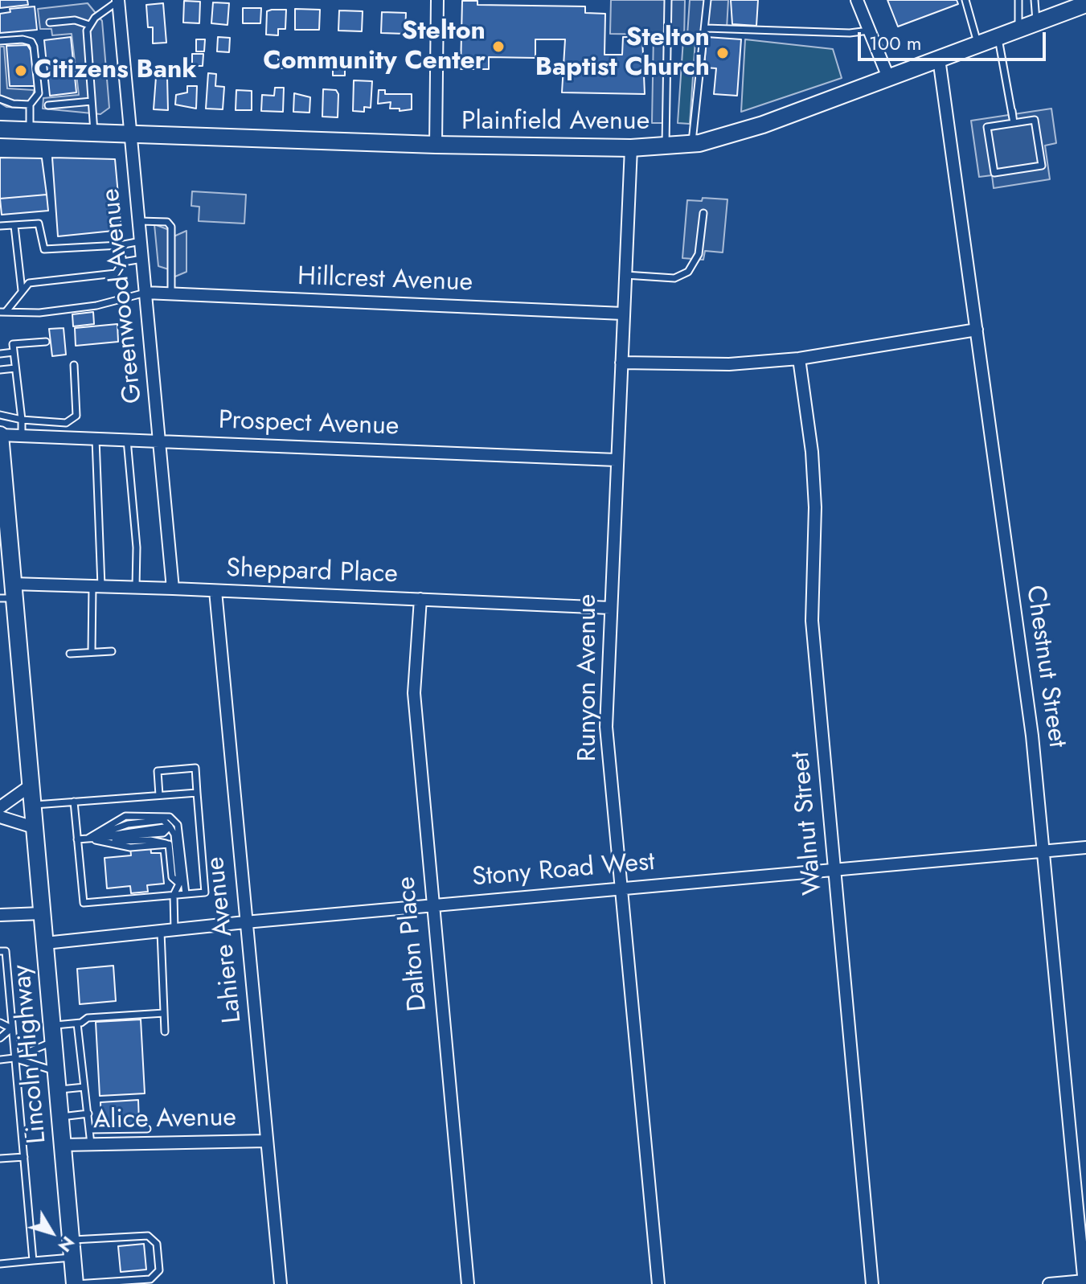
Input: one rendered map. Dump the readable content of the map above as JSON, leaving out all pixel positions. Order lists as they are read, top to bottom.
{
  "streets": {
    "main road": ["Plainfield Avenue", "Lincoln Highway"],
    "street": [
      "Hillcrest Avenue",
      "Greenwood Avenue",
      "Prospect Avenue",
      "Sheppard Place",
      "Chestnut Street",
      "Runyon Avenue",
      "Walnut Street",
      "Stony Road West",
      "Lahiere Avenue",
      "Dalton Place",
      "Alice Avenue"
    ]
  },
  "crossings": [
    ["Plainfield Avenue", "Greenwood Avenue"],
    ["Plainfield Avenue", "Chestnut Street"],
    ["Plainfield Avenue", "Runyon Avenue"],
    ["Hillcrest Avenue", "Greenwood Avenue"],
    ["Hillcrest Avenue", "Runyon Avenue"],
    ["Greenwood Avenue", "Prospect Avenue"],
    ["Greenwood Avenue", "Sheppard Place"],
    ["Prospect Avenue", "Runyon Avenue"],
    ["Prospect Avenue", "Lincoln Highway"],
    ["Sheppard Place", "Runyon Avenue"],
    ["Sheppard Place", "Lahiere Avenue"],
    ["Sheppard Place", "Dalton Place"],
    ["Sheppard Place", "Lincoln Highway"],
    ["Chestnut Street", "Stony Road West"],
    ["Runyon Avenue", "Stony Road West"],
    ["Walnut Street", "Stony Road West"],
    ["Stony Road West", "Lahiere Avenue"],
    ["Stony Road West", "Dalton Place"],
    ["Stony Road West", "Lincoln Highway"],
    ["Lahiere Avenue", "Alice Avenue"],
    ["Lincoln Highway", "Alice Avenue"]
  ],
  "places": ["Stelton Community Center", "Stelton Baptist Church", "Citizens Bank"],
  "scale_bar": "100 m",
  "north": "bottom right"
}
